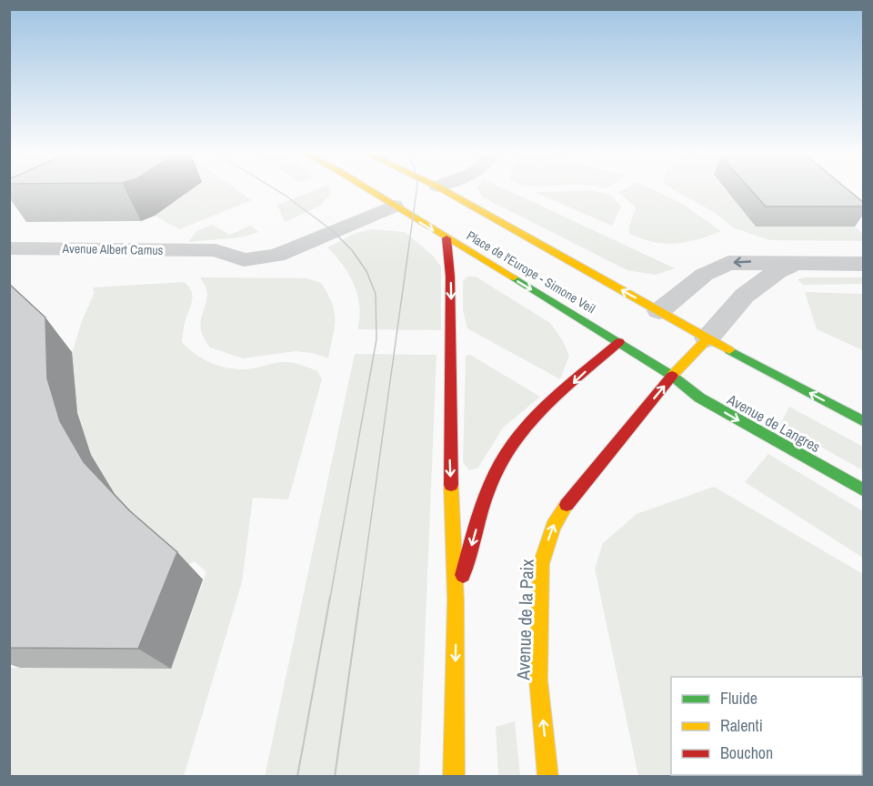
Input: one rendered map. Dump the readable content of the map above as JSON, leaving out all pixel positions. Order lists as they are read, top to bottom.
{
  "streets": {
    "main road": ["Place de l'Europe - Simone Veil", "Avenue de Langres", "Avenue de la Paix"],
    "street": ["Avenue Albert Camus"]
  },
  "crossings": [
    ["Avenue Albert Camus", "Place de l'Europe - Simone Veil"],
    ["Place de l'Europe - Simone Veil", "Avenue de Langres"],
    ["Place de l'Europe - Simone Veil", "Avenue de la Paix"],
    ["Avenue de Langres", "Avenue de la Paix"]
  ],
  "legend": ["Fluide", "Ralenti", "Bouchon"]
}
